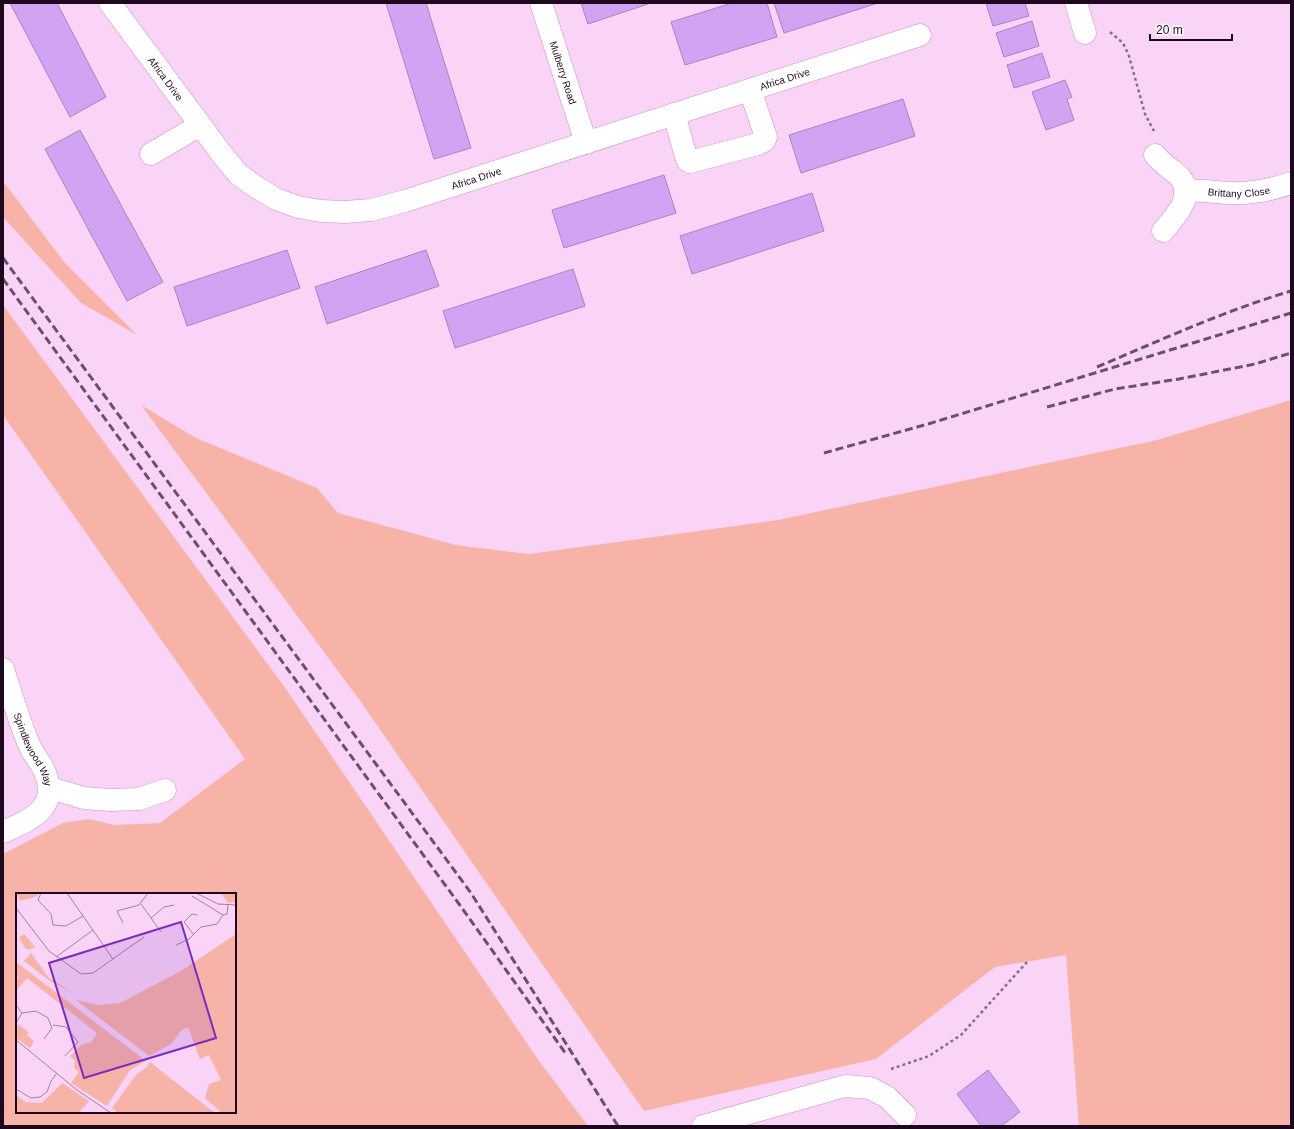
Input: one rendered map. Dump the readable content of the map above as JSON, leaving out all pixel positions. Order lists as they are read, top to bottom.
{
  "streets": {
    "street": [
      "Mulberry Road",
      "Africa Drive",
      "Brittany Close",
      "Spindlewood Way"
    ]
  },
  "crossings": [
    ["Mulberry Road", "Africa Drive"]
  ],
  "scale_bar": "20 m"
}
